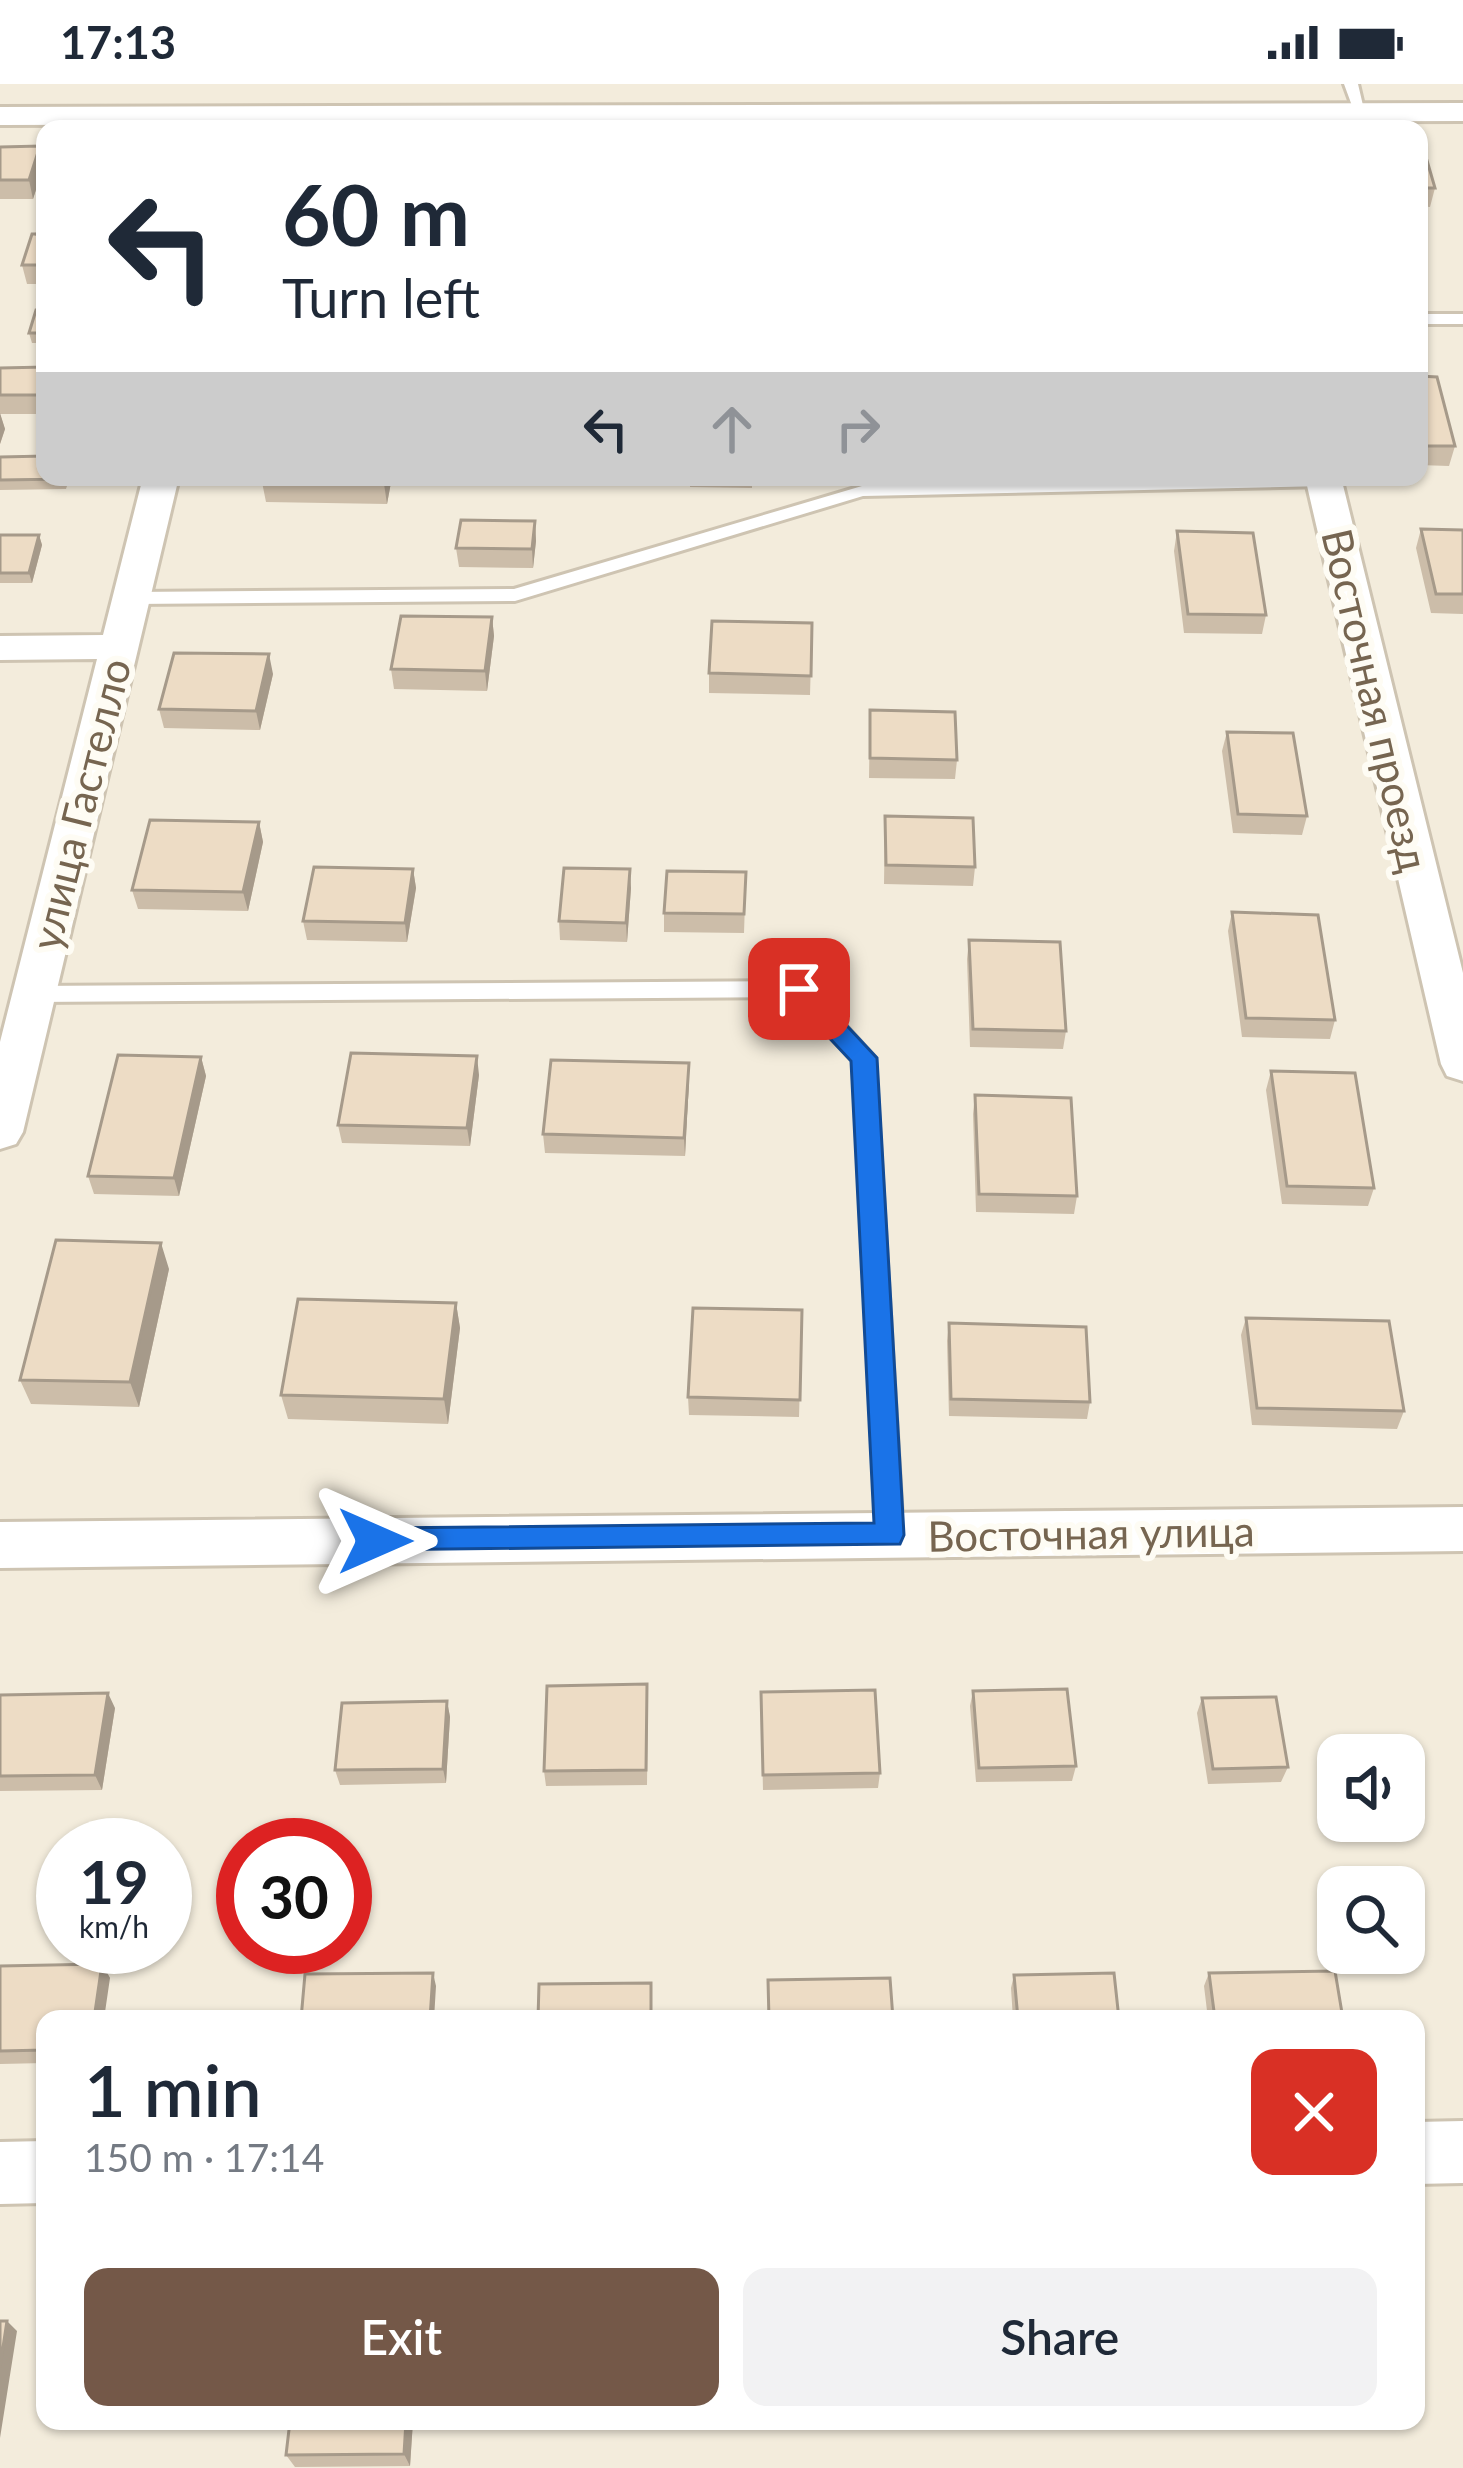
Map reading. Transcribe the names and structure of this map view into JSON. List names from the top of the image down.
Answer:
{
  "streets": {
    "street": ["Восточная проезд", "улица Гастелло", "Восточная улица"]
  },
  "page": {
    "status": "17:13",
    "turn": ["60 m", "Turn left"],
    "speed": "19 km/h",
    "limit": "30",
    "heading": ["1 min", "150 m · 17:14"],
    "buttons": ["Exit", "Share"]
  }
}
